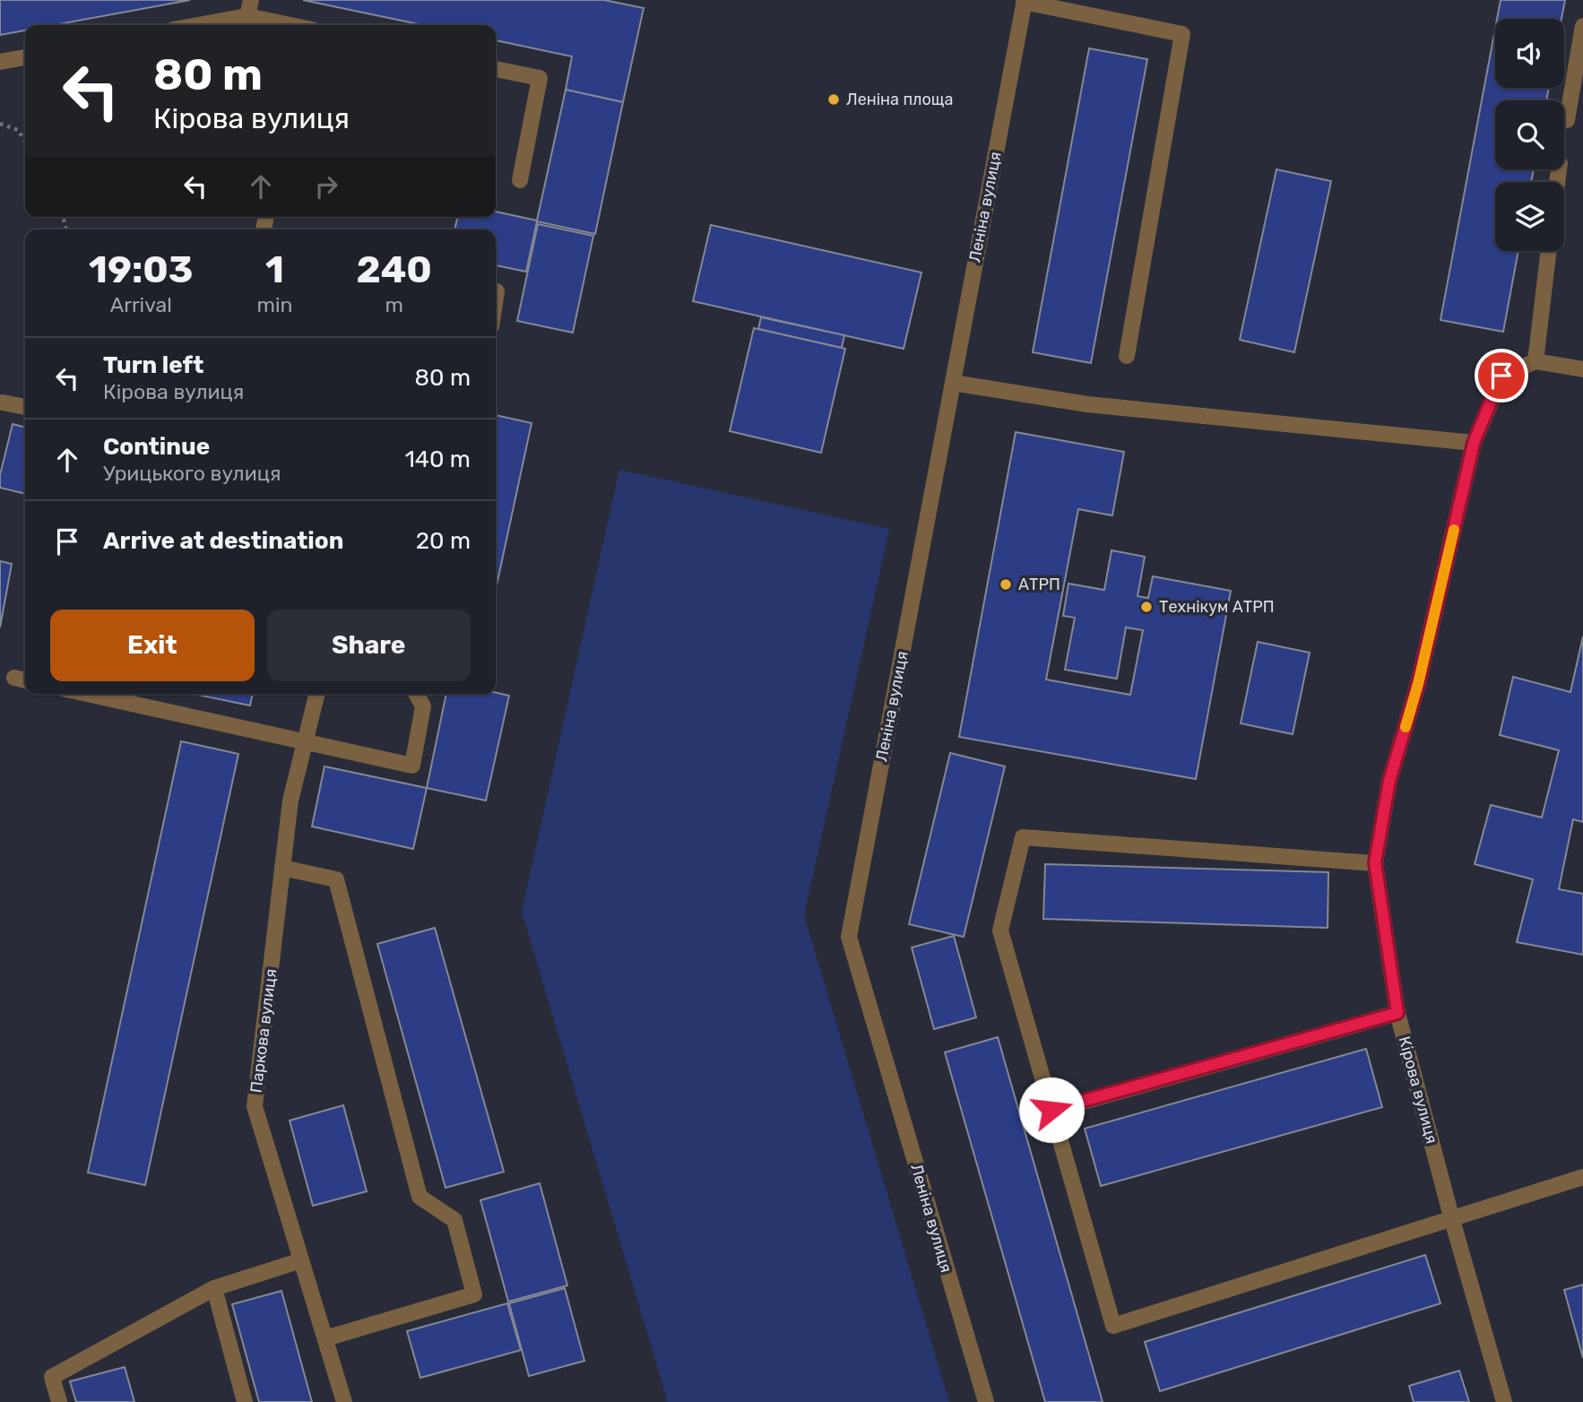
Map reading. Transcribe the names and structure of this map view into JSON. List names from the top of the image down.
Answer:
{
  "streets": {
    "street": ["Леніна вулиця", "Паркова вулиця", "Кірова вулиця"]
  },
  "places": ["Леніна площа", "АТРП", "Технікум АТРП"],
  "page": {
    "turn": ["80 m", "Кірова вулиця"],
    "eta": [
      "19:03",
      "Arrival",
      "1",
      "min",
      "240",
      "m"
    ],
    "list": [
      {
        "name": "Turn left",
        "note": "Кірова вулиця",
        "value": "80 m"
      },
      {
        "name": "Continue",
        "note": "Урицького вулиця",
        "value": "140 m"
      },
      {
        "name": "Arrive at destination",
        "value": "20 m"
      }
    ],
    "buttons": ["Exit", "Share"]
  }
}
